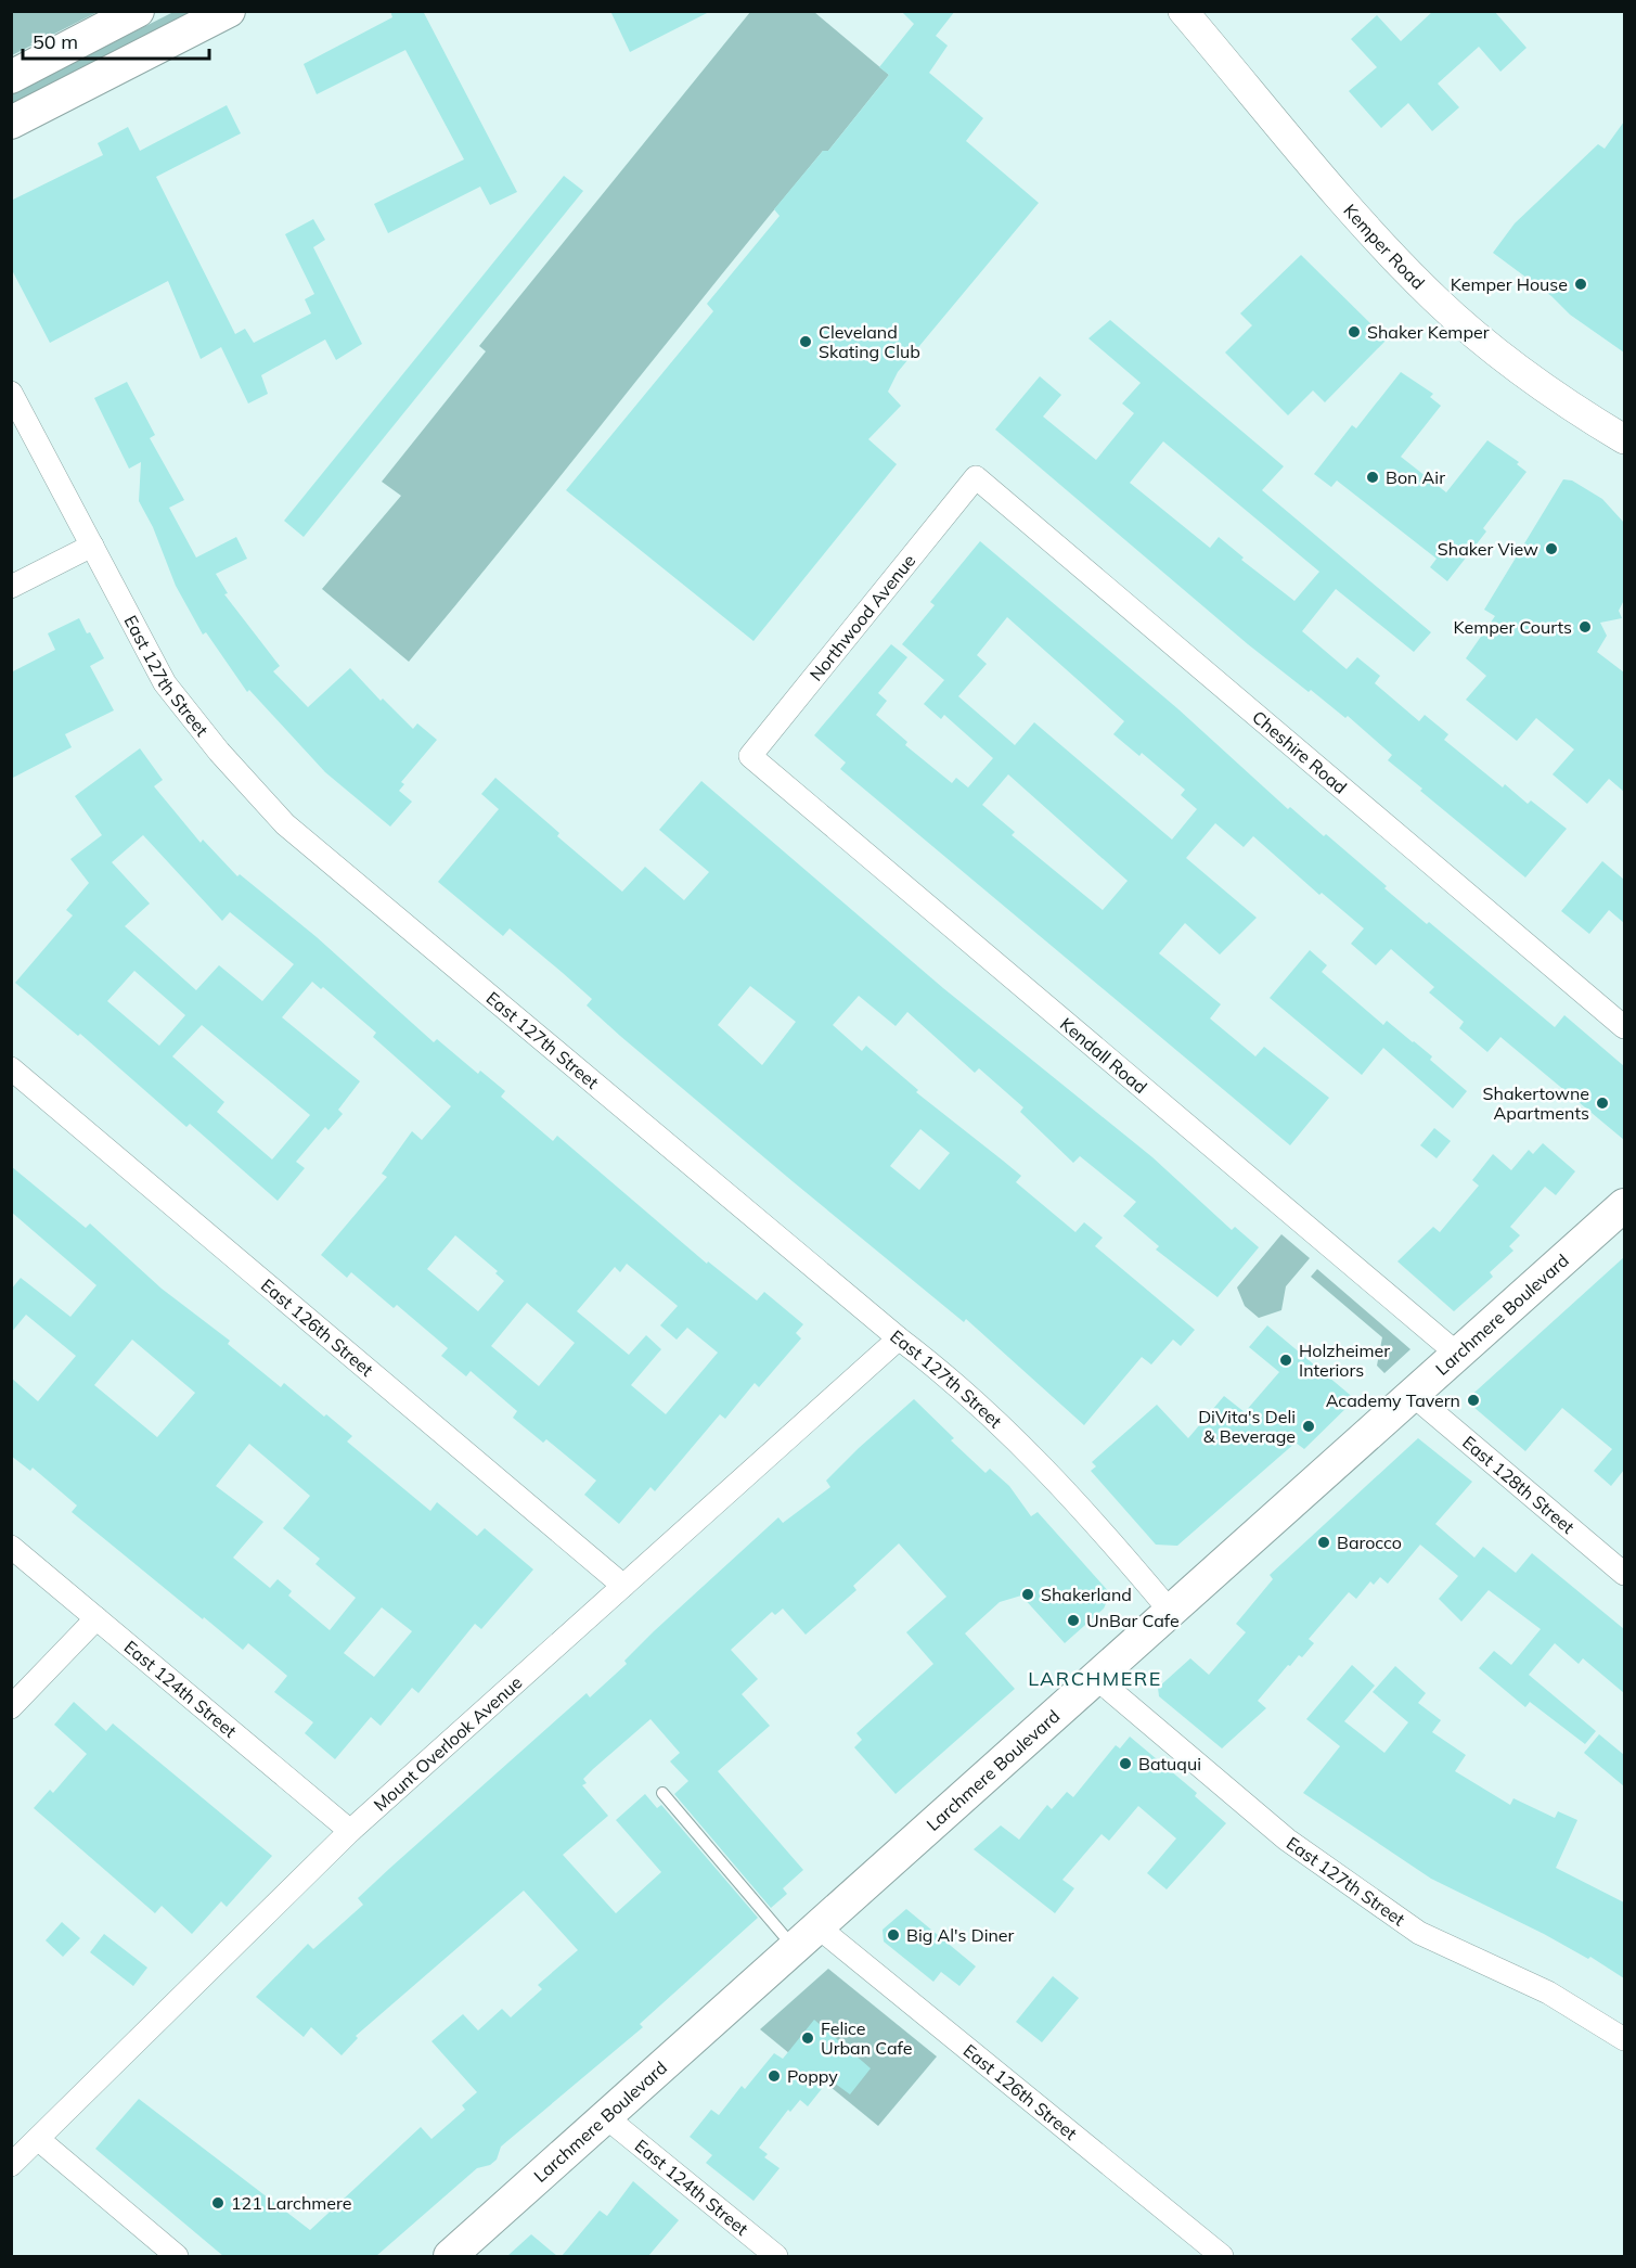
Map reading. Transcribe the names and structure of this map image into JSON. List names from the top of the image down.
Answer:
{
  "streets": {
    "main road": ["Larchmere Boulevard"],
    "street": [
      "Kemper Road",
      "Northwood Avenue",
      "East 127th Street",
      "Cheshire Road",
      "Kendall Road",
      "East 126th Street",
      "East 128th Street",
      "East 124th Street",
      "Mount Overlook Avenue"
    ]
  },
  "crossings": [
    ["Northwood Avenue", "Cheshire Road"],
    ["Northwood Avenue", "Kendall Road"],
    ["East 127th Street", "Larchmere Boulevard"],
    ["East 127th Street", "Mount Overlook Avenue"],
    ["Kendall Road", "Larchmere Boulevard"],
    ["Larchmere Boulevard", "East 126th Street"],
    ["Larchmere Boulevard", "East 128th Street"],
    ["Larchmere Boulevard", "East 124th Street"],
    ["East 126th Street", "Mount Overlook Avenue"],
    ["East 124th Street", "Mount Overlook Avenue"]
  ],
  "districts": ["LARCHMERE"],
  "places": [
    "Kemper House",
    "Shaker Kemper",
    "Cleveland Skating Club",
    "Bon Air",
    "Shaker View",
    "Kemper Courts",
    "Shakertowne Apartments",
    "Holzheimer Interiors",
    "Academy Tavern",
    "DiVita's Deli & Beverage",
    "Barocco",
    "Shakerland",
    "UnBar Cafe",
    "Batuqui",
    "Big Al's Diner",
    "Felice Urban Cafe",
    "Poppy",
    "121 Larchmere"
  ],
  "scale_bar": "50 m"
}
